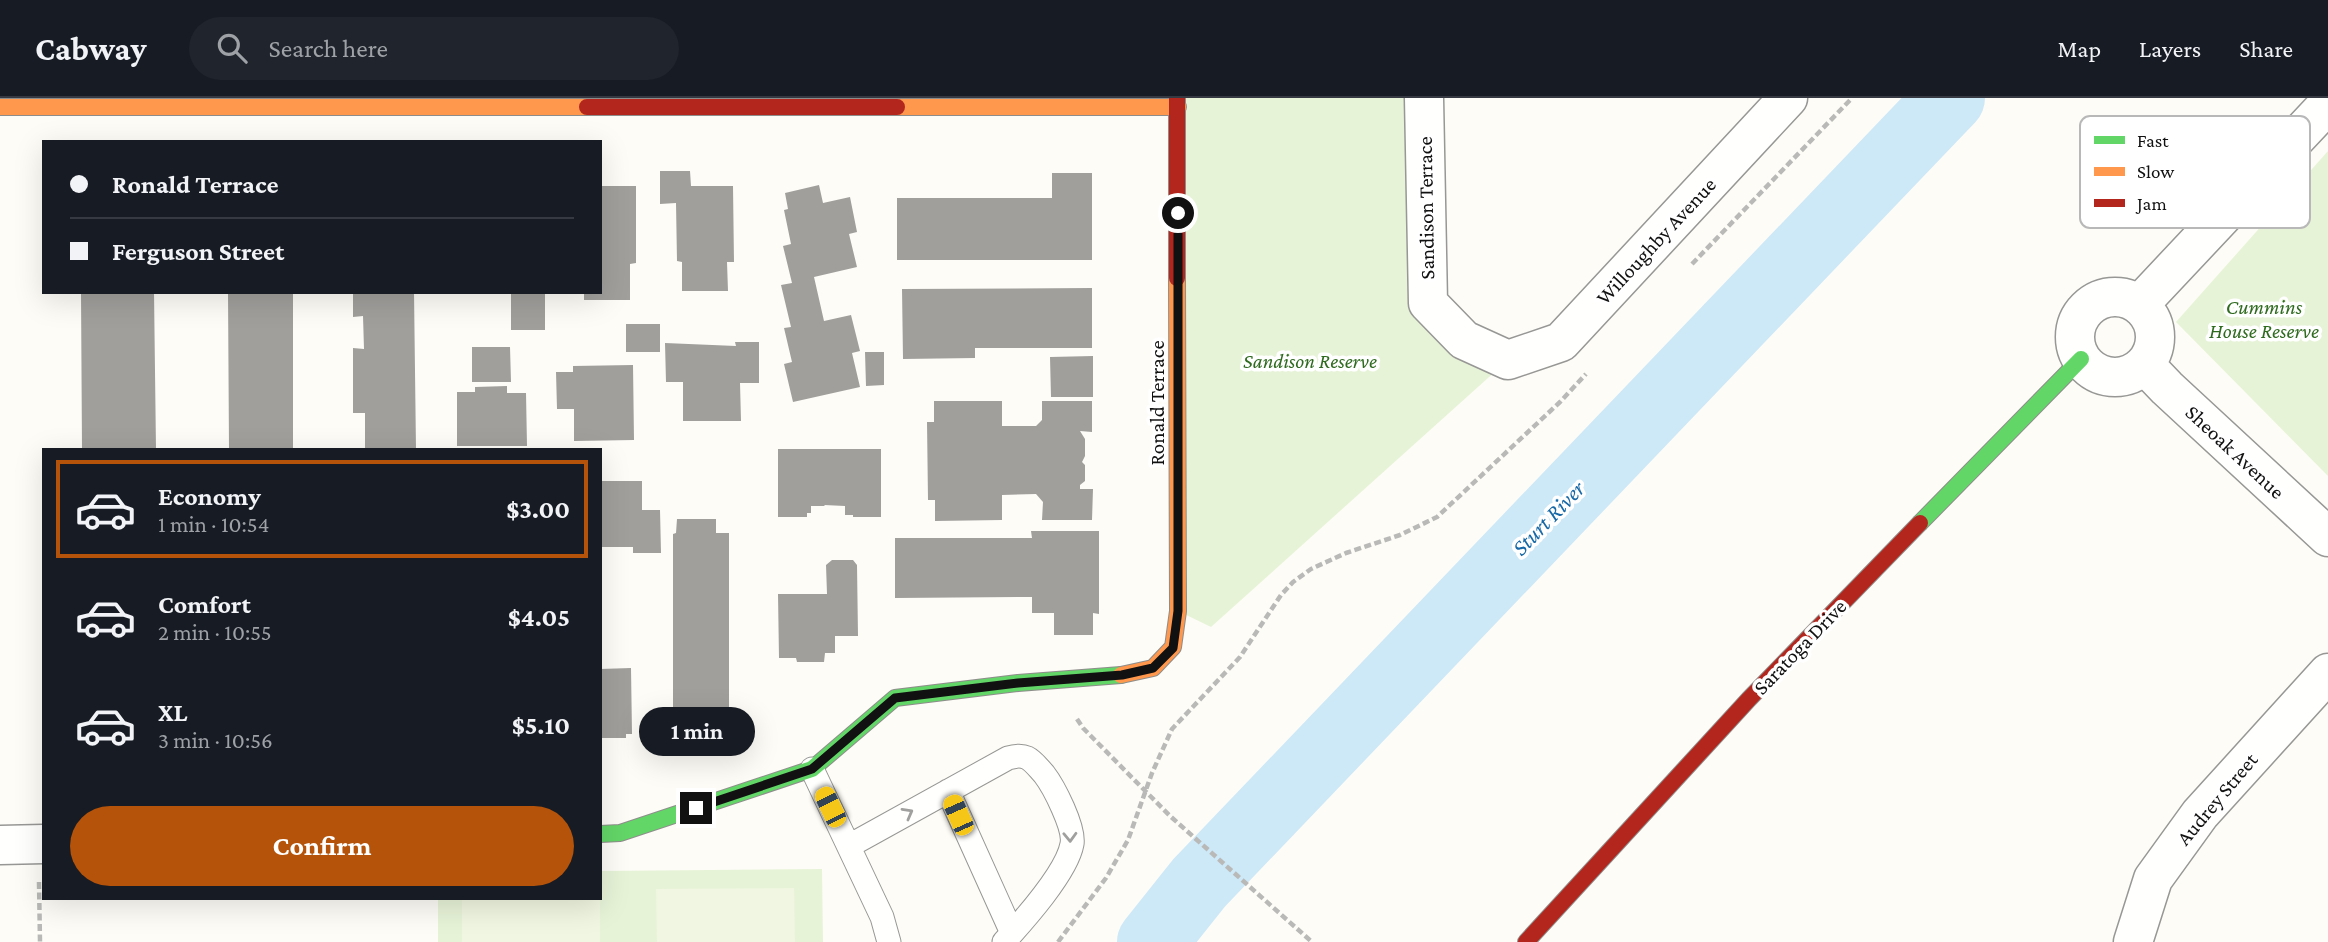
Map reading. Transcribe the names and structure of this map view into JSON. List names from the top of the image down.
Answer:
{
  "streets": {
    "street": [
      "Sandison Terrace",
      "Willoughby Avenue",
      "Ronald Terrace",
      "Sheoak Avenue",
      "Saratoga Drive",
      "Audrey Street"
    ]
  },
  "crossings": [
    ["Sandison Terrace", "Willoughby Avenue"],
    ["Sheoak Avenue", "Saratoga Drive"]
  ],
  "water": ["Sturt River"],
  "parks": ["Cummins House Reserve", "Sandison Reserve"],
  "legend": ["Fast", "Slow", "Jam"],
  "page": {
    "header": "Cabway",
    "search": "Search here",
    "nav": ["Map", "Layers", "Share"],
    "banner": ["Ronald Terrace", "Ferguson Street"],
    "list": [
      {
        "name": "Economy",
        "note": "1 min · 10:54",
        "value": "$3.00"
      },
      {
        "name": "Comfort",
        "note": "2 min · 10:55",
        "value": "$4.05"
      },
      {
        "name": "XL",
        "note": "3 min · 10:56",
        "value": "$5.10"
      }
    ],
    "bubble": "1 min",
    "buttons": "Confirm"
  }
}
